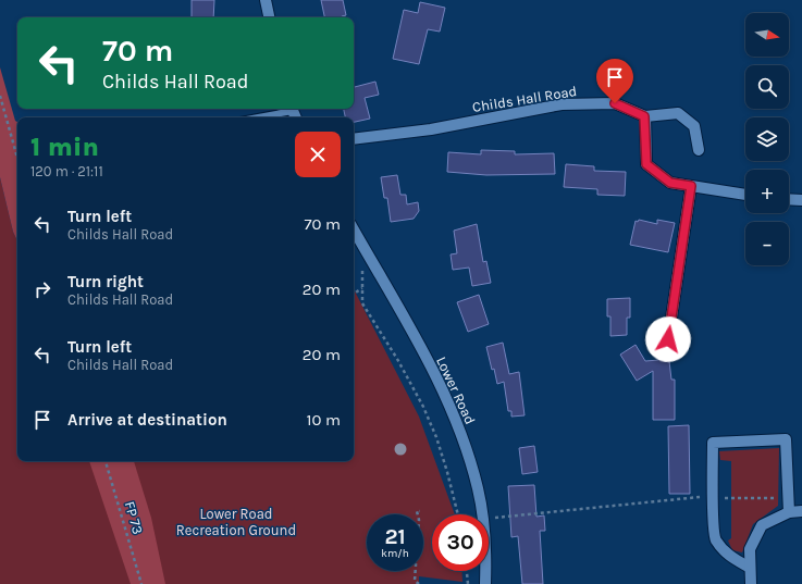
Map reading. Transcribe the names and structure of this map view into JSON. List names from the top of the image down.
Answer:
{
  "streets": {
    "street": ["Childs Hall Road", "Lower Road"],
    "path": ["FP 73"]
  },
  "parks": ["Lower Road Recreation Ground"],
  "north": "right",
  "page": {
    "map_buttons": ["+", "−"],
    "turn": ["70 m", "Childs Hall Road"],
    "heading": ["1 min", "120 m · 21:11"],
    "list": [
      {
        "name": "Turn left",
        "note": "Childs Hall Road",
        "value": "70 m"
      },
      {
        "name": "Turn right",
        "note": "Childs Hall Road",
        "value": "20 m"
      },
      {
        "name": "Turn left",
        "note": "Childs Hall Road",
        "value": "20 m"
      },
      {
        "name": "Arrive at destination",
        "value": "10 m"
      }
    ],
    "speed": "21 km/h",
    "limit": "30"
  }
}
